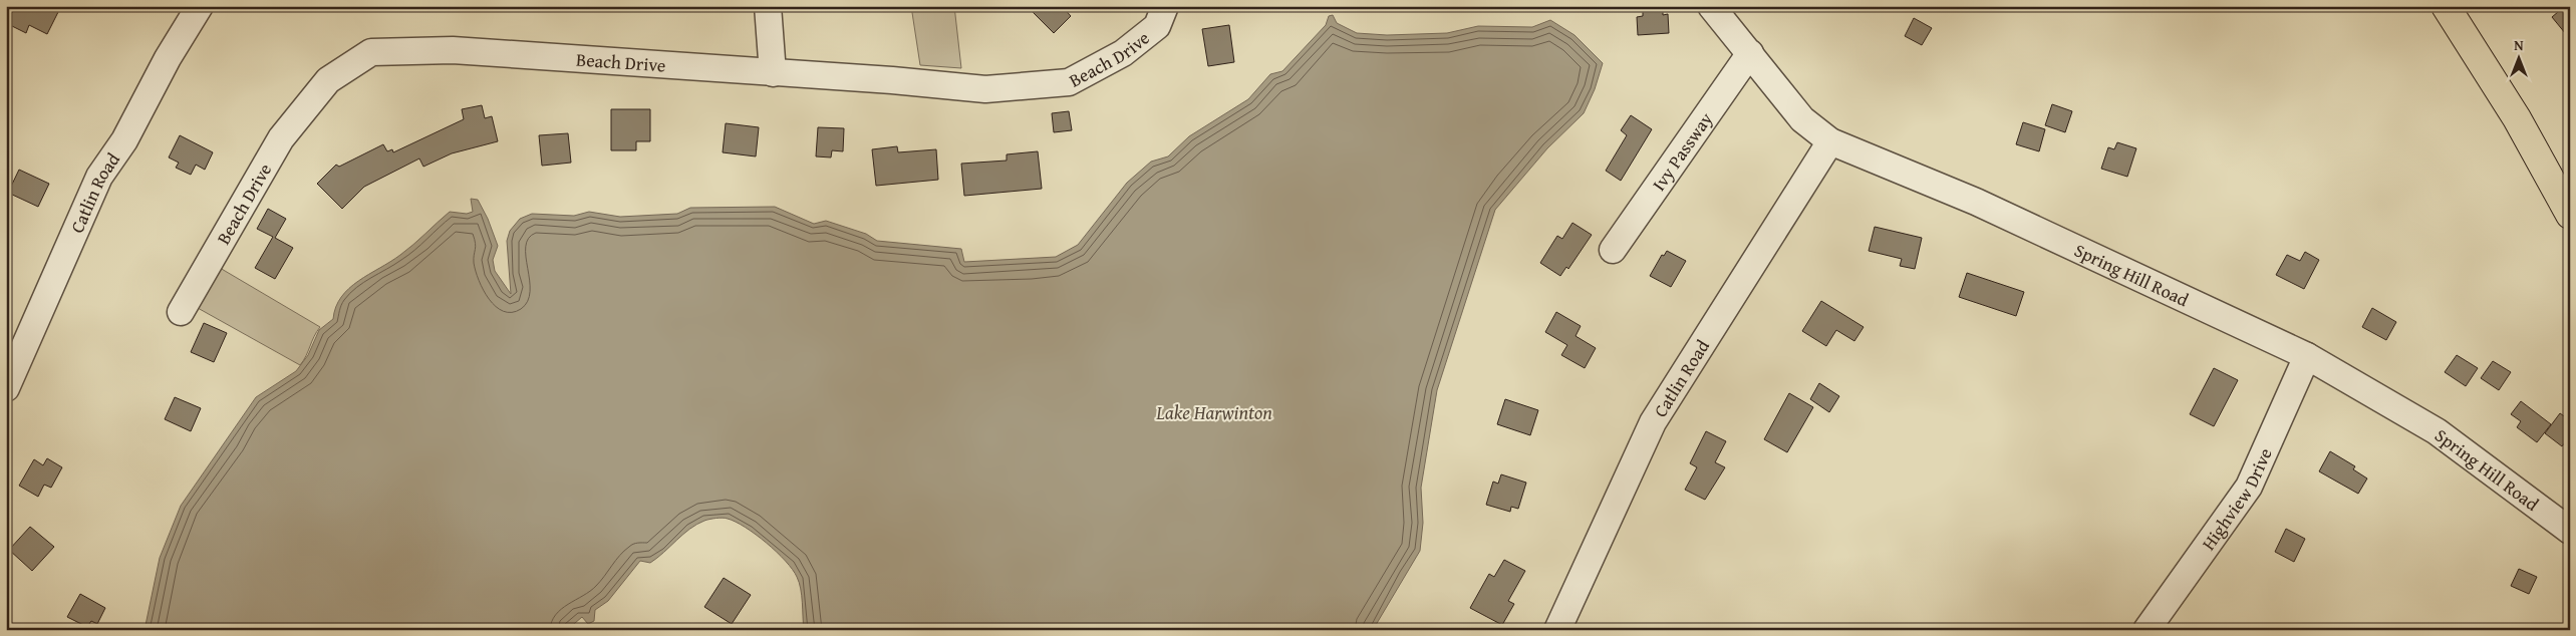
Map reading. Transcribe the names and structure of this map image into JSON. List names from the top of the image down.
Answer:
{
  "streets": {
    "street": [
      "Beach Drive",
      "Ivy Passway",
      "Catlin Road",
      "Spring Hill Road",
      "Highview Drive"
    ]
  },
  "crossings": [
    ["Ivy Passway", "Spring Hill Road"],
    ["Catlin Road", "Spring Hill Road"],
    ["Spring Hill Road", "Highview Drive"]
  ],
  "water": ["Lake Harwinton"],
  "north": "top"
}
